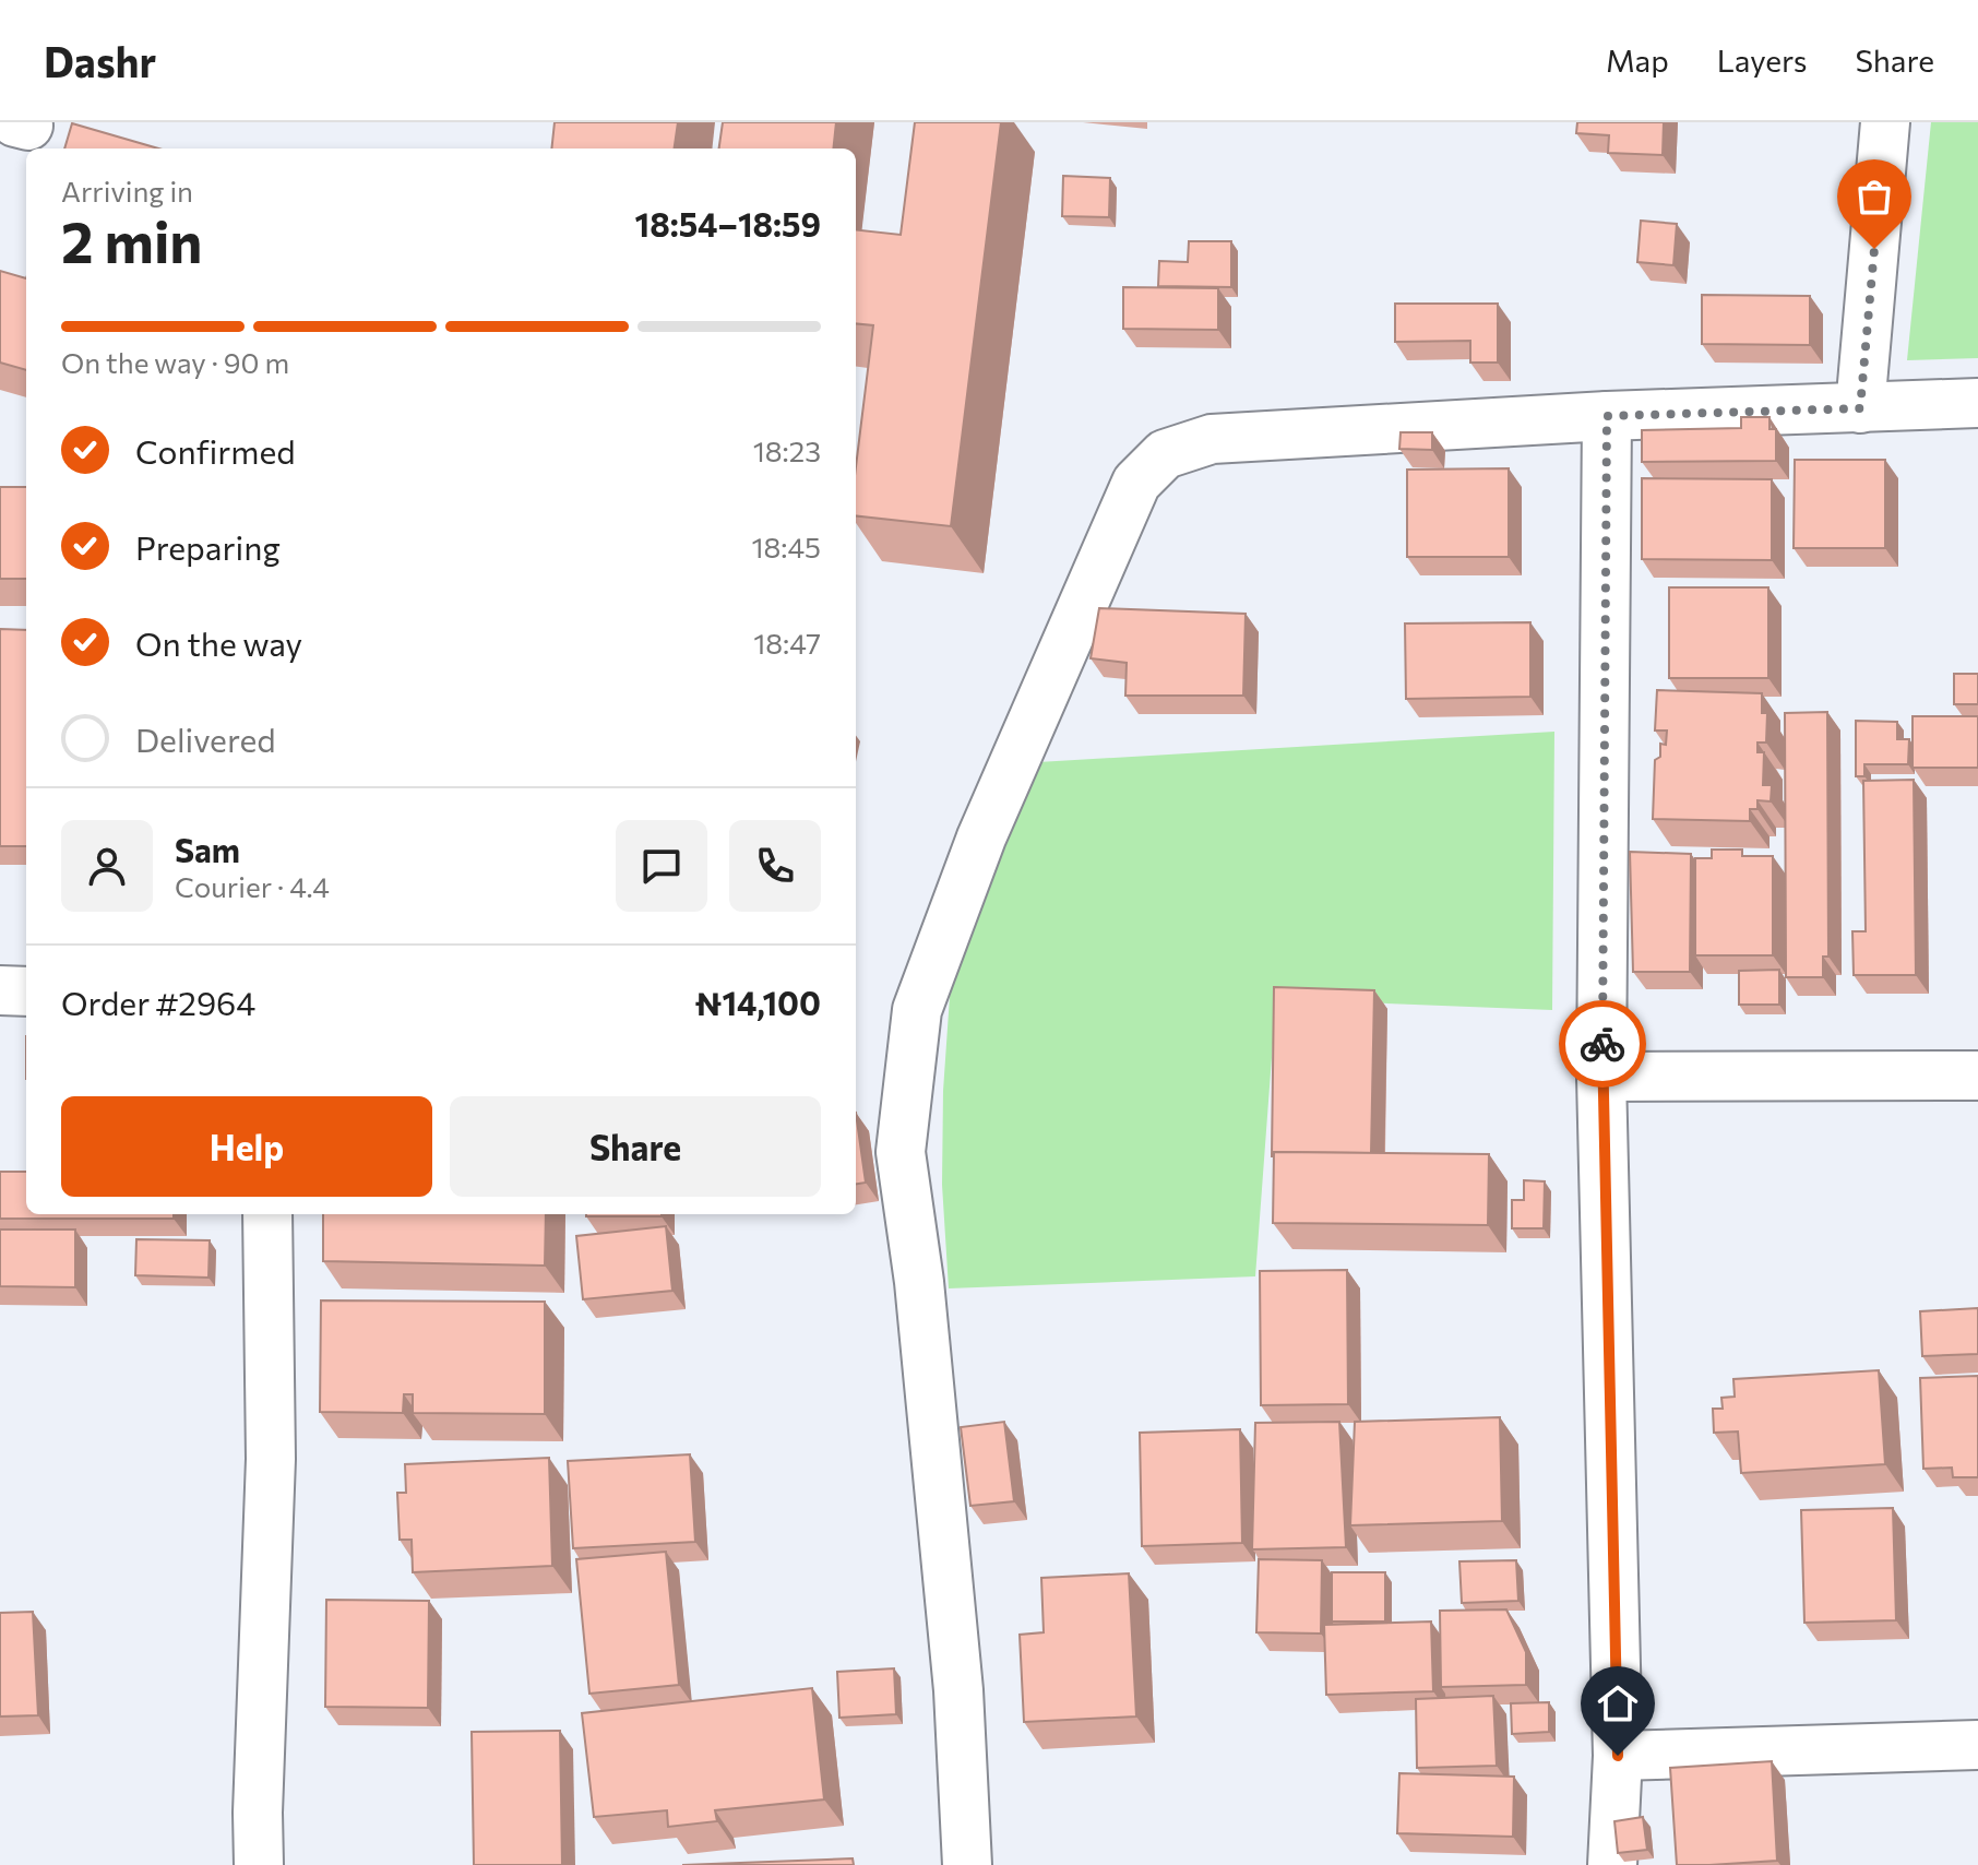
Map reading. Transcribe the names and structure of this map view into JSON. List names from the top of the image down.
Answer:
{
  "page": {
    "header": "Dashr",
    "nav": ["Map", "Layers", "Share"],
    "heading": ["2 min", "Arriving in", "18:54–18:59"],
    "panel": [
      "Sam",
      "Courier · 4.4",
      "Order #2964",
      "₦14,100"
    ],
    "bar": "On the way · 90 m",
    "list": [
      ["Confirmed", "18:23"],
      ["Preparing", "18:45"],
      ["On the way", "18:47"],
      "Delivered"
    ],
    "buttons": ["Help", "Share"]
  }
}
